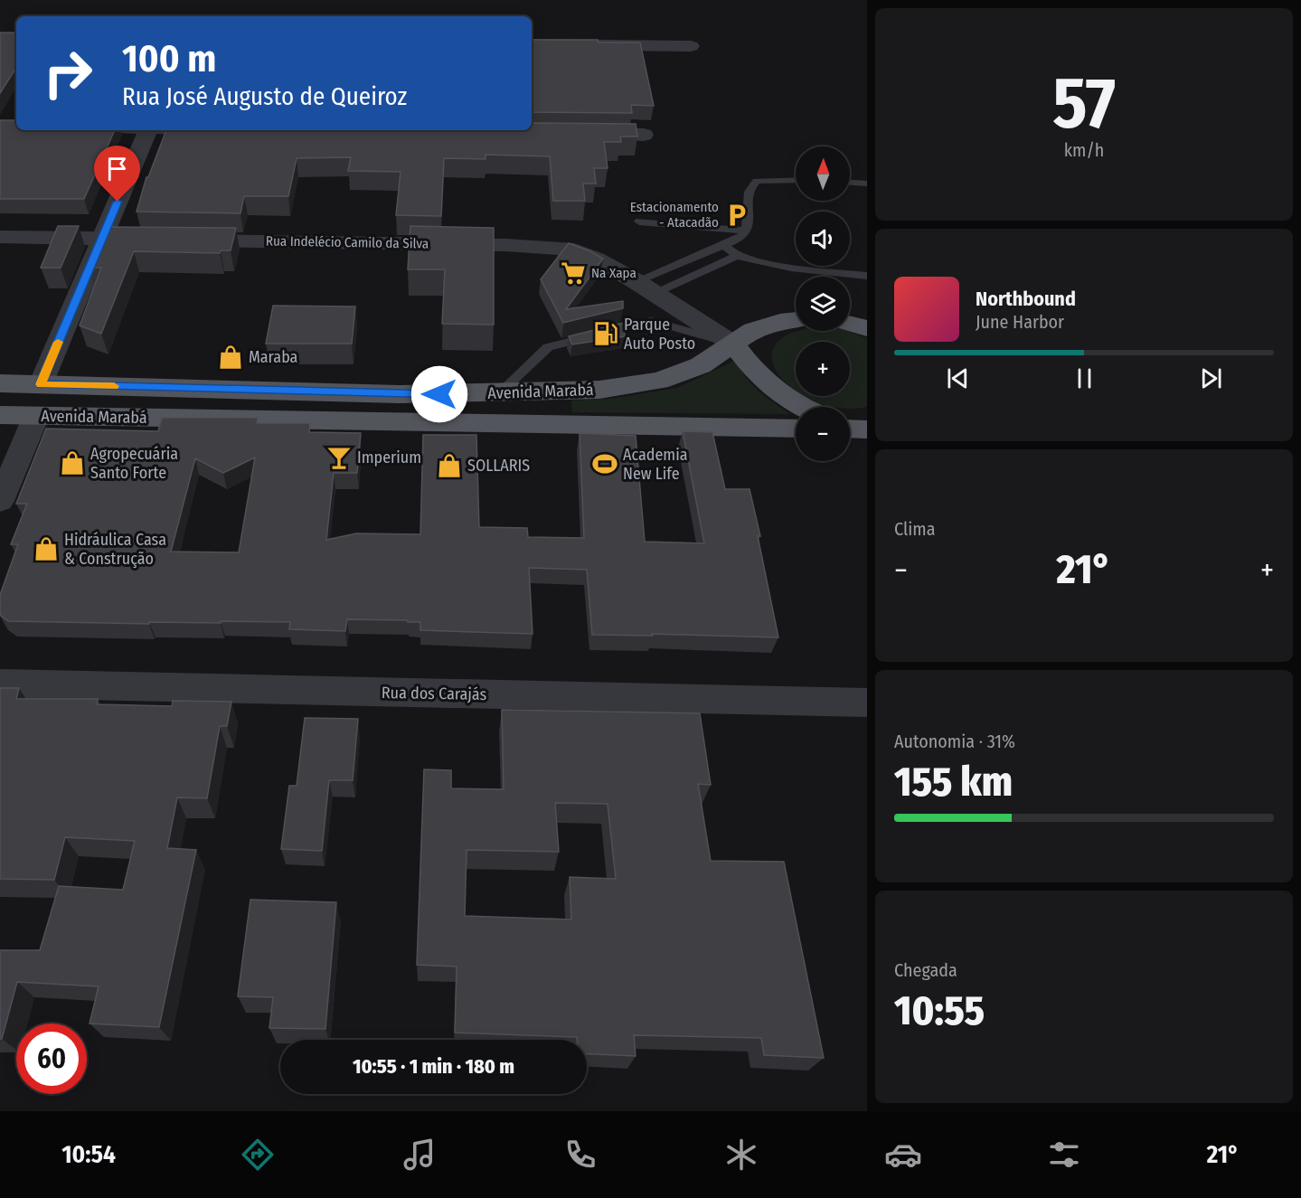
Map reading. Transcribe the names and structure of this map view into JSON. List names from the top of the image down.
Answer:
{
  "streets": {
    "main road": ["Avenida Marabá"],
    "street": ["Rua Indelécio Camilo da Silva", "Rua dos Carajás"]
  },
  "crossings": [
    ["Rua Indelécio Camilo da Silva", "Avenida Marabá"]
  ],
  "places": {
    "parking": ["Estacionamento - Atacadão"],
    "supermarket": ["Na Xapa"],
    "fuel station": ["Parque Auto Posto"],
    "shop": [
      "Maraba",
      "Agropecuária Santo Forte",
      "SOLLARIS",
      "Hidráulica Casa & Construção"
    ],
    "bar": ["Imperium"],
    "sports": ["Academia New Life"]
  },
  "north": "top",
  "page": {
    "tile": [
      ["57", "km/h"],
      "Clima",
      ["Autonomia · 31%", "155 km"],
      ["Chegada", "10:55"]
    ],
    "turn": ["100 m", "Rua José Augusto de Queiroz"],
    "map_buttons": ["+", "−"],
    "song": ["Northbound", "June Harbor"],
    "heat": ["−", "21°", "+"],
    "limit": "60",
    "trip": "10:55 · 1 min · 180 m",
    "tabs": ["10:54", "21°"]
  }
}
